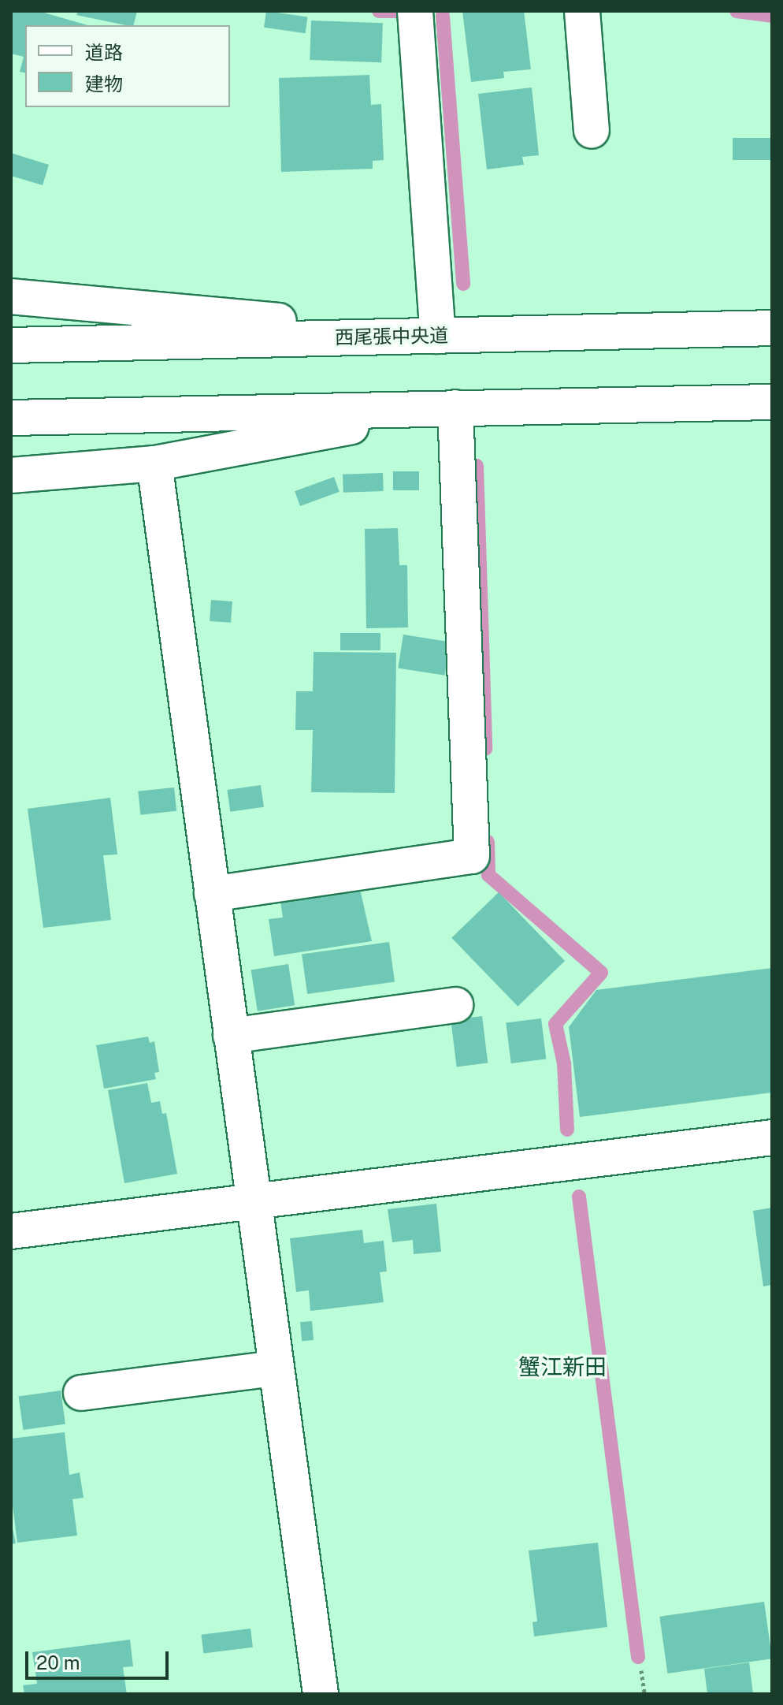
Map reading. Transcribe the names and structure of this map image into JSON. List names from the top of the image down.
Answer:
{
  "streets": {
    "street": ["西尾張中央道"]
  },
  "districts": ["蟹江新田"],
  "legend": ["道路", "建物"],
  "scale_bar": "20 m"
}
